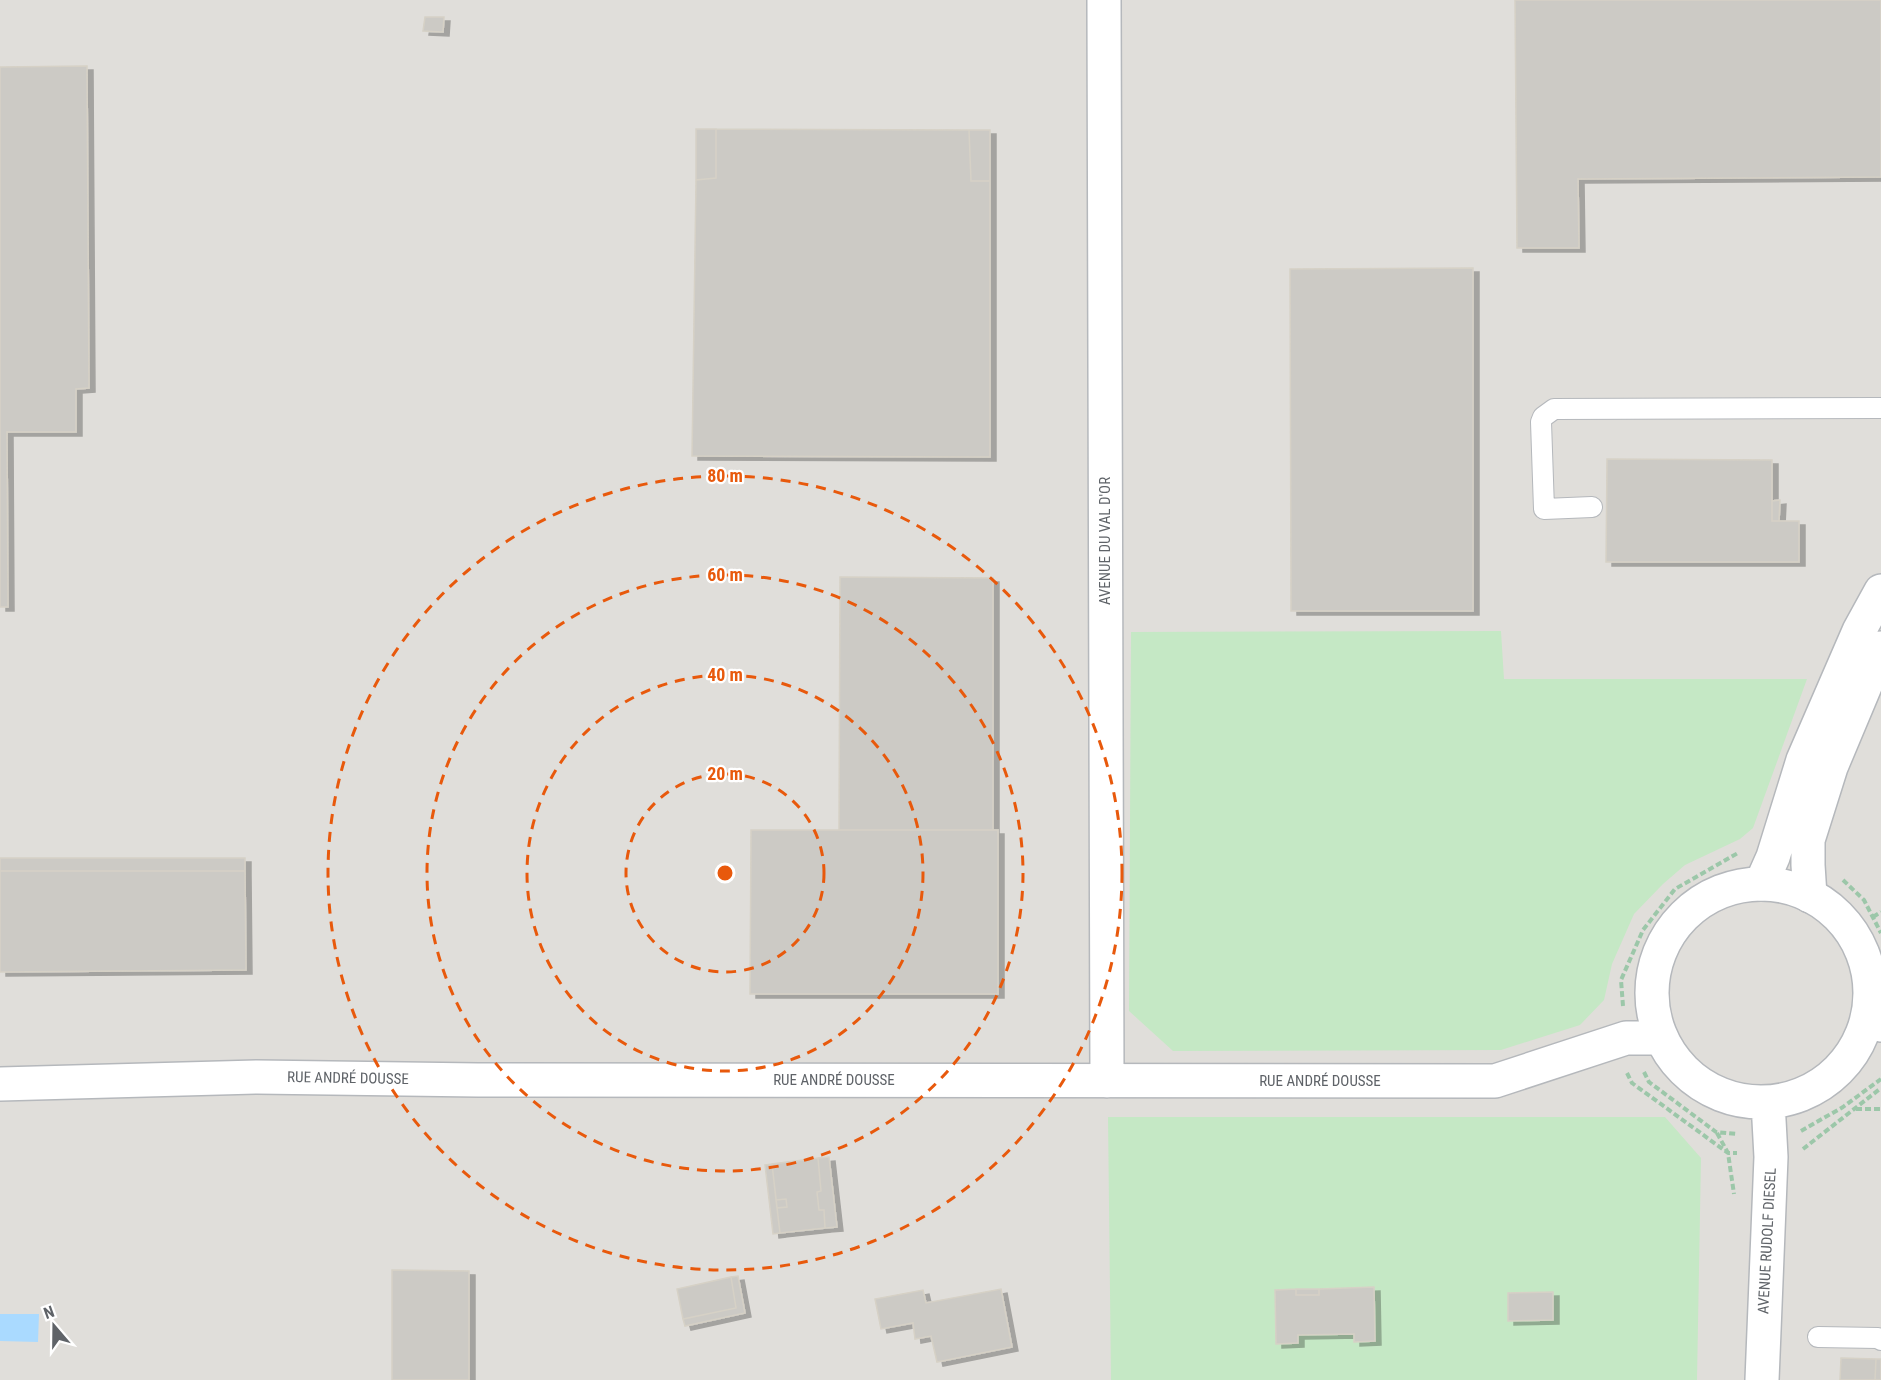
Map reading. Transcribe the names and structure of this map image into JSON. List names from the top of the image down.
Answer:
{
  "streets": {
    "street": ["AVENUE DU VAL D'OR", "RUE ANDRÉ DOUSSE", "AVENUE RUDOLF DIESEL"]
  },
  "crossings": [
    ["AVENUE DU VAL D'OR", "RUE ANDRÉ DOUSSE"]
  ],
  "north": "top",
  "rings": [
    "80 m",
    "60 m",
    "40 m",
    "20 m"
  ]
}
